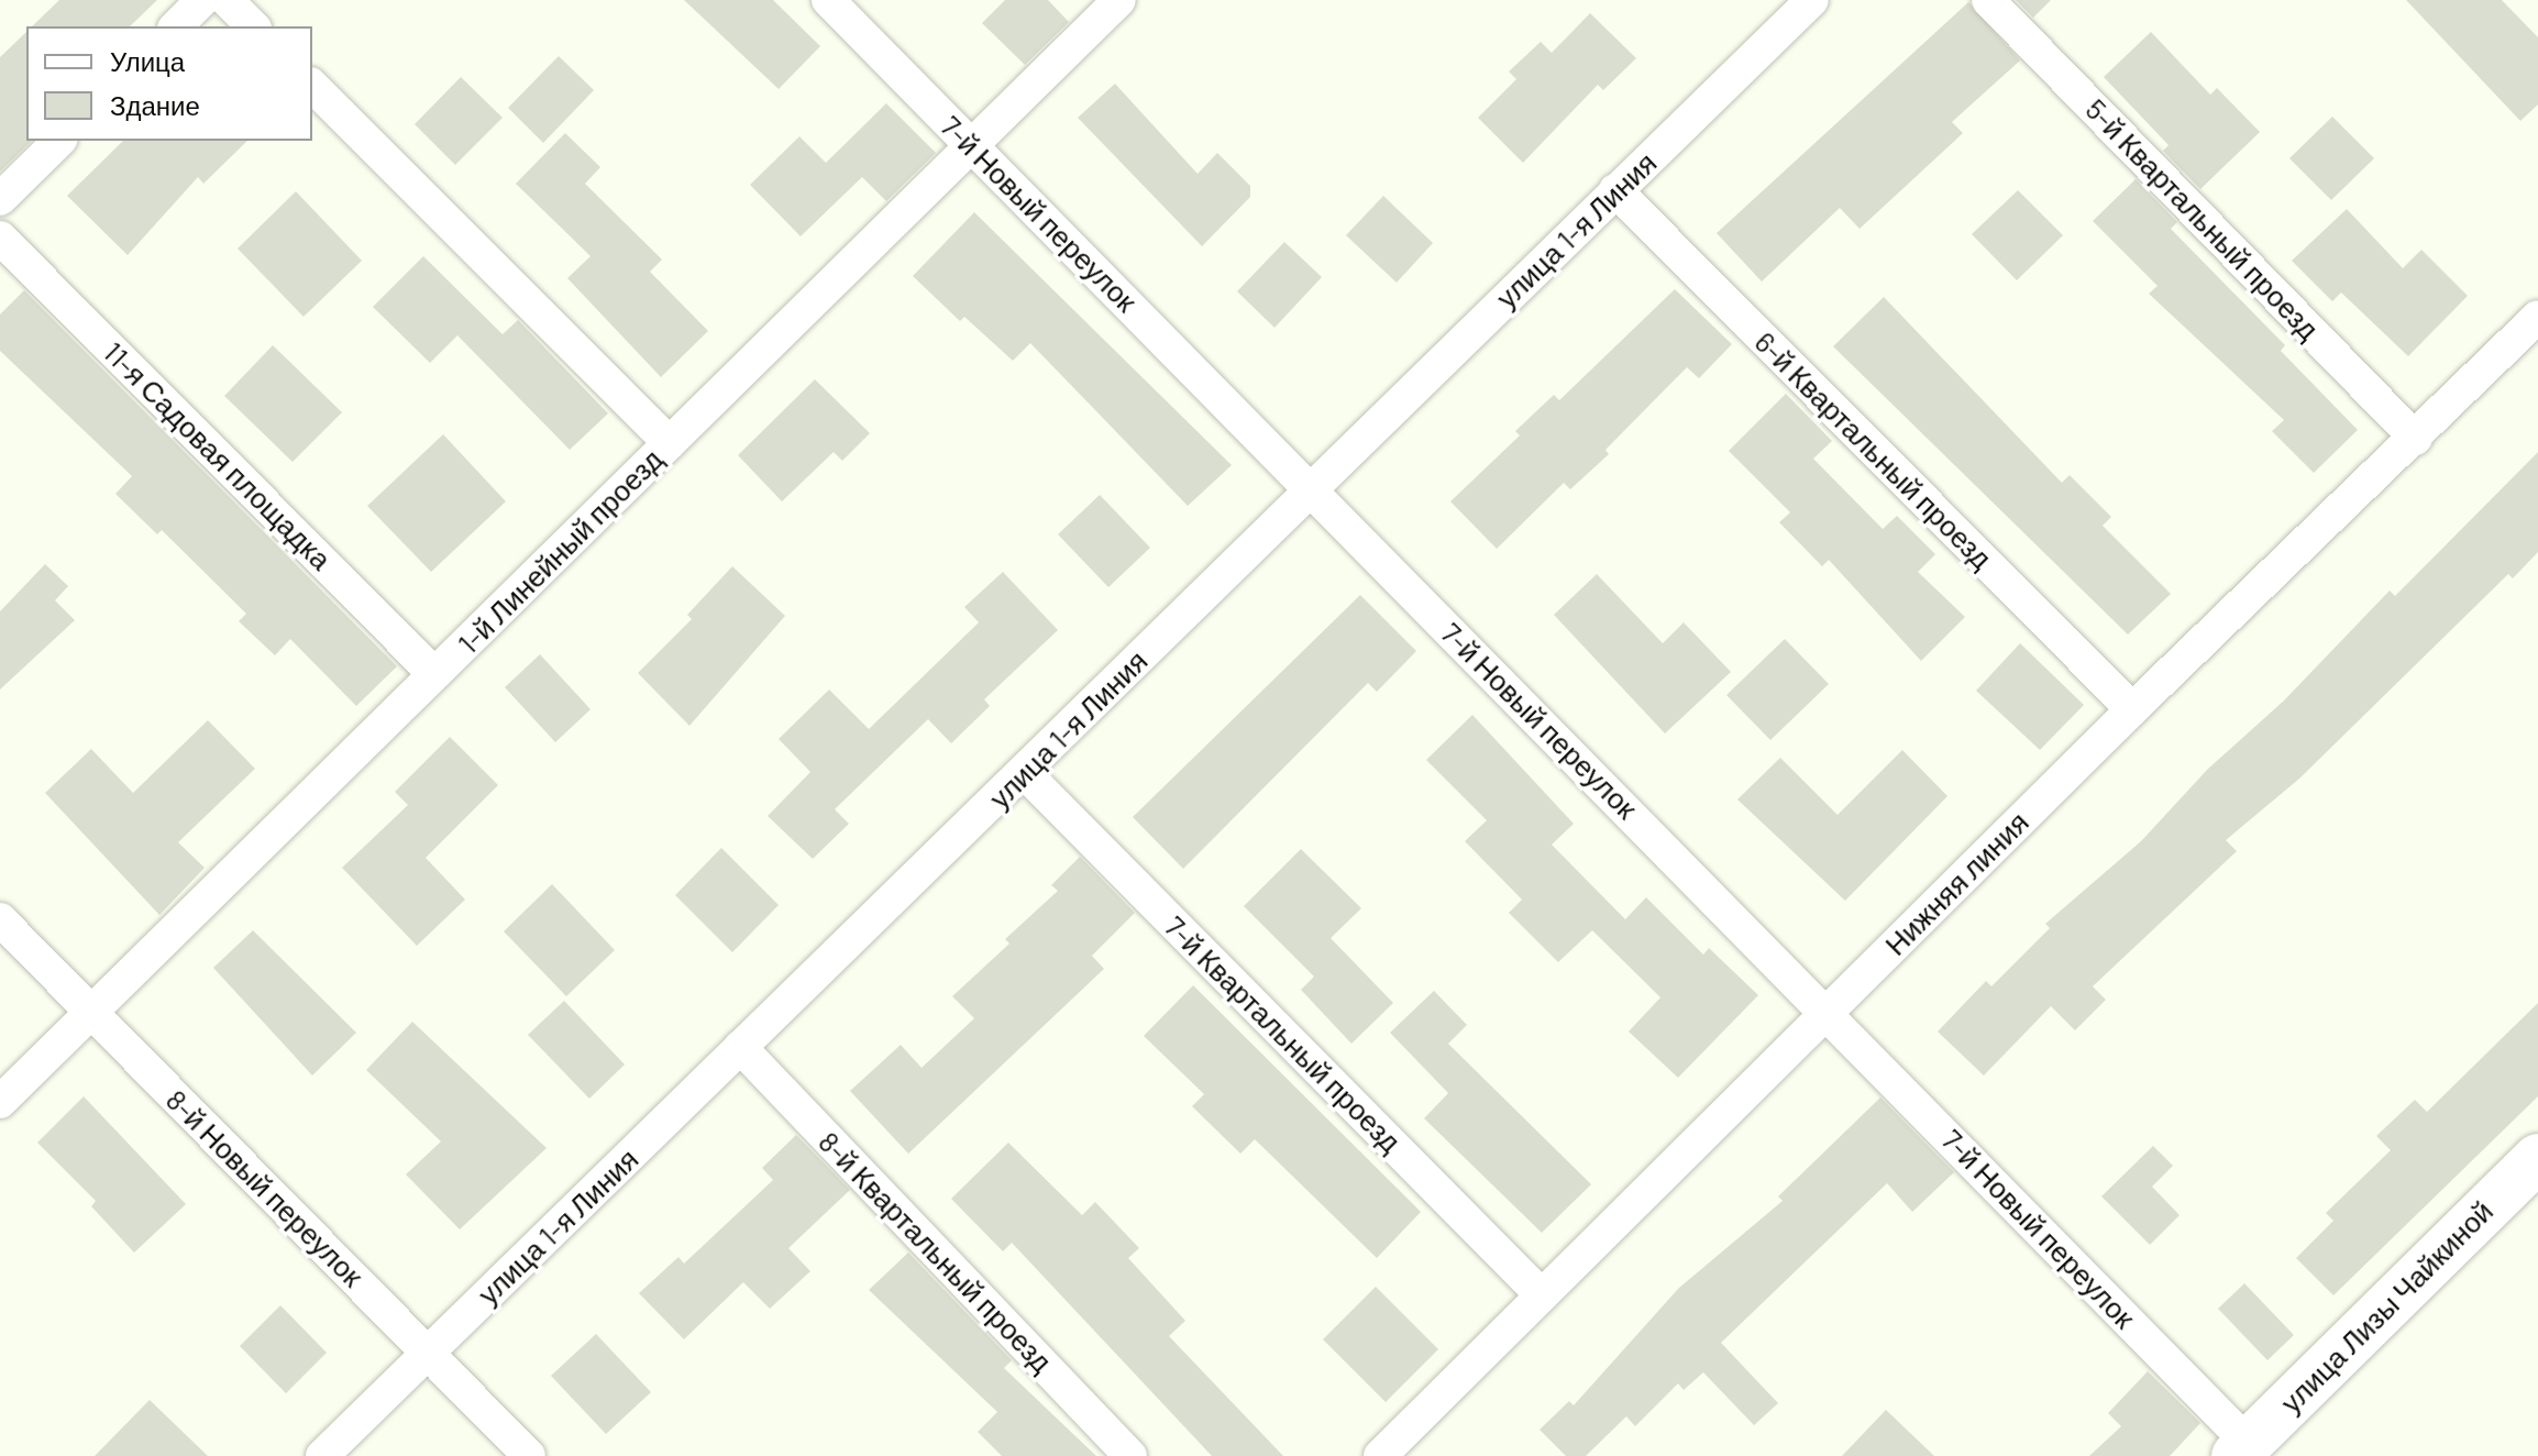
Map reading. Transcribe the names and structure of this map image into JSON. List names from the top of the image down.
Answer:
{
  "streets": {
    "main road": ["улица Лизы Чайкиной"],
    "street": [
      "7-й Новый переулок",
      "5-й Квартальный проезд",
      "улица 1-я Линия",
      "6-й Квартальный проезд",
      "11-я Садовая площадка",
      "1-й Линейный проезд",
      "Нижняя линия",
      "7-й Квартальный проезд",
      "8-й Новый переулок",
      "8-й Квартальный проезд"
    ]
  },
  "crossings": [
    ["7-й Новый переулок", "улица 1-я Линия"],
    ["7-й Новый переулок", "1-й Линейный проезд"],
    ["7-й Новый переулок", "Нижняя линия"],
    ["7-й Новый переулок", "улица Лизы Чайкиной"],
    ["5-й Квартальный проезд", "Нижняя линия"],
    ["улица 1-я Линия", "6-й Квартальный проезд"],
    ["улица 1-я Линия", "7-й Квартальный проезд"],
    ["улица 1-я Линия", "8-й Новый переулок"],
    ["улица 1-я Линия", "8-й Квартальный проезд"],
    ["6-й Квартальный проезд", "Нижняя линия"],
    ["11-я Садовая площадка", "1-й Линейный проезд"],
    ["1-й Линейный проезд", "8-й Новый переулок"],
    ["Нижняя линия", "7-й Квартальный проезд"]
  ],
  "legend": ["Улица", "Здание"]
}
